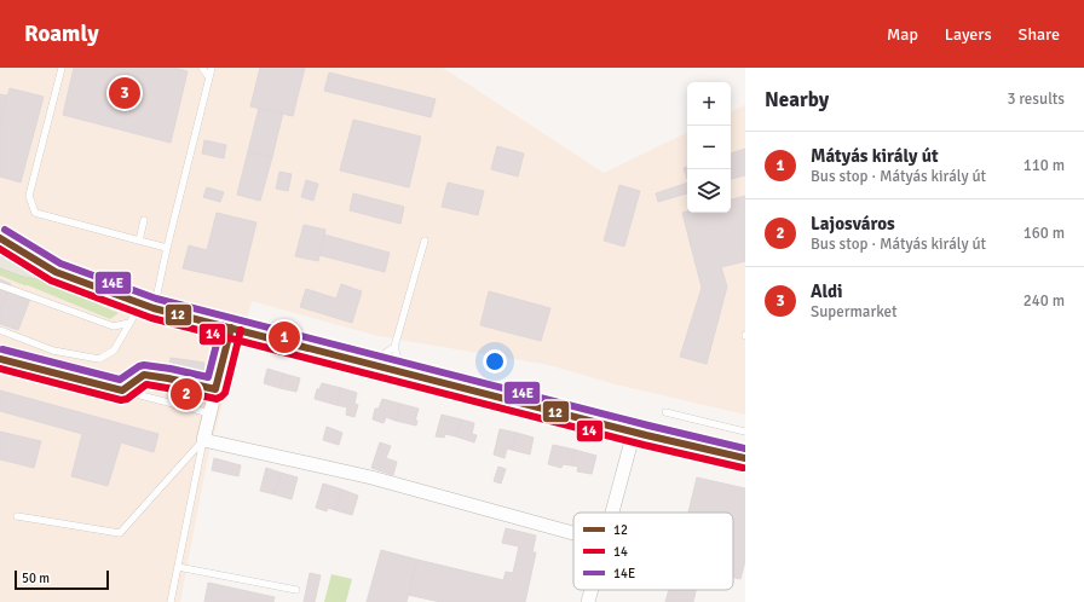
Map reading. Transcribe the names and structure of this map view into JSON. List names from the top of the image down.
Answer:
{
  "lines": ["transit line 14E", "transit line 12", "transit line 14"],
  "legend": ["12", "14", "14E"],
  "scale_bar": "50 m",
  "page": {
    "header": "Roamly",
    "nav": ["Map", "Layers", "Share"],
    "heading": ["Nearby", "3 results"],
    "pins": ["3", "1", "2"],
    "map_buttons": ["+", "−"],
    "list": [
      {
        "mark": "1",
        "name": "Mátyás király út",
        "note": "Bus stop · Mátyás király út",
        "value": "110 m"
      },
      {
        "mark": "2",
        "name": "Lajosváros",
        "note": "Bus stop · Mátyás király út",
        "value": "160 m"
      },
      {
        "mark": "3",
        "name": "Aldi",
        "note": "Supermarket",
        "value": "240 m"
      }
    ],
    "scale": "50 m"
  }
}
